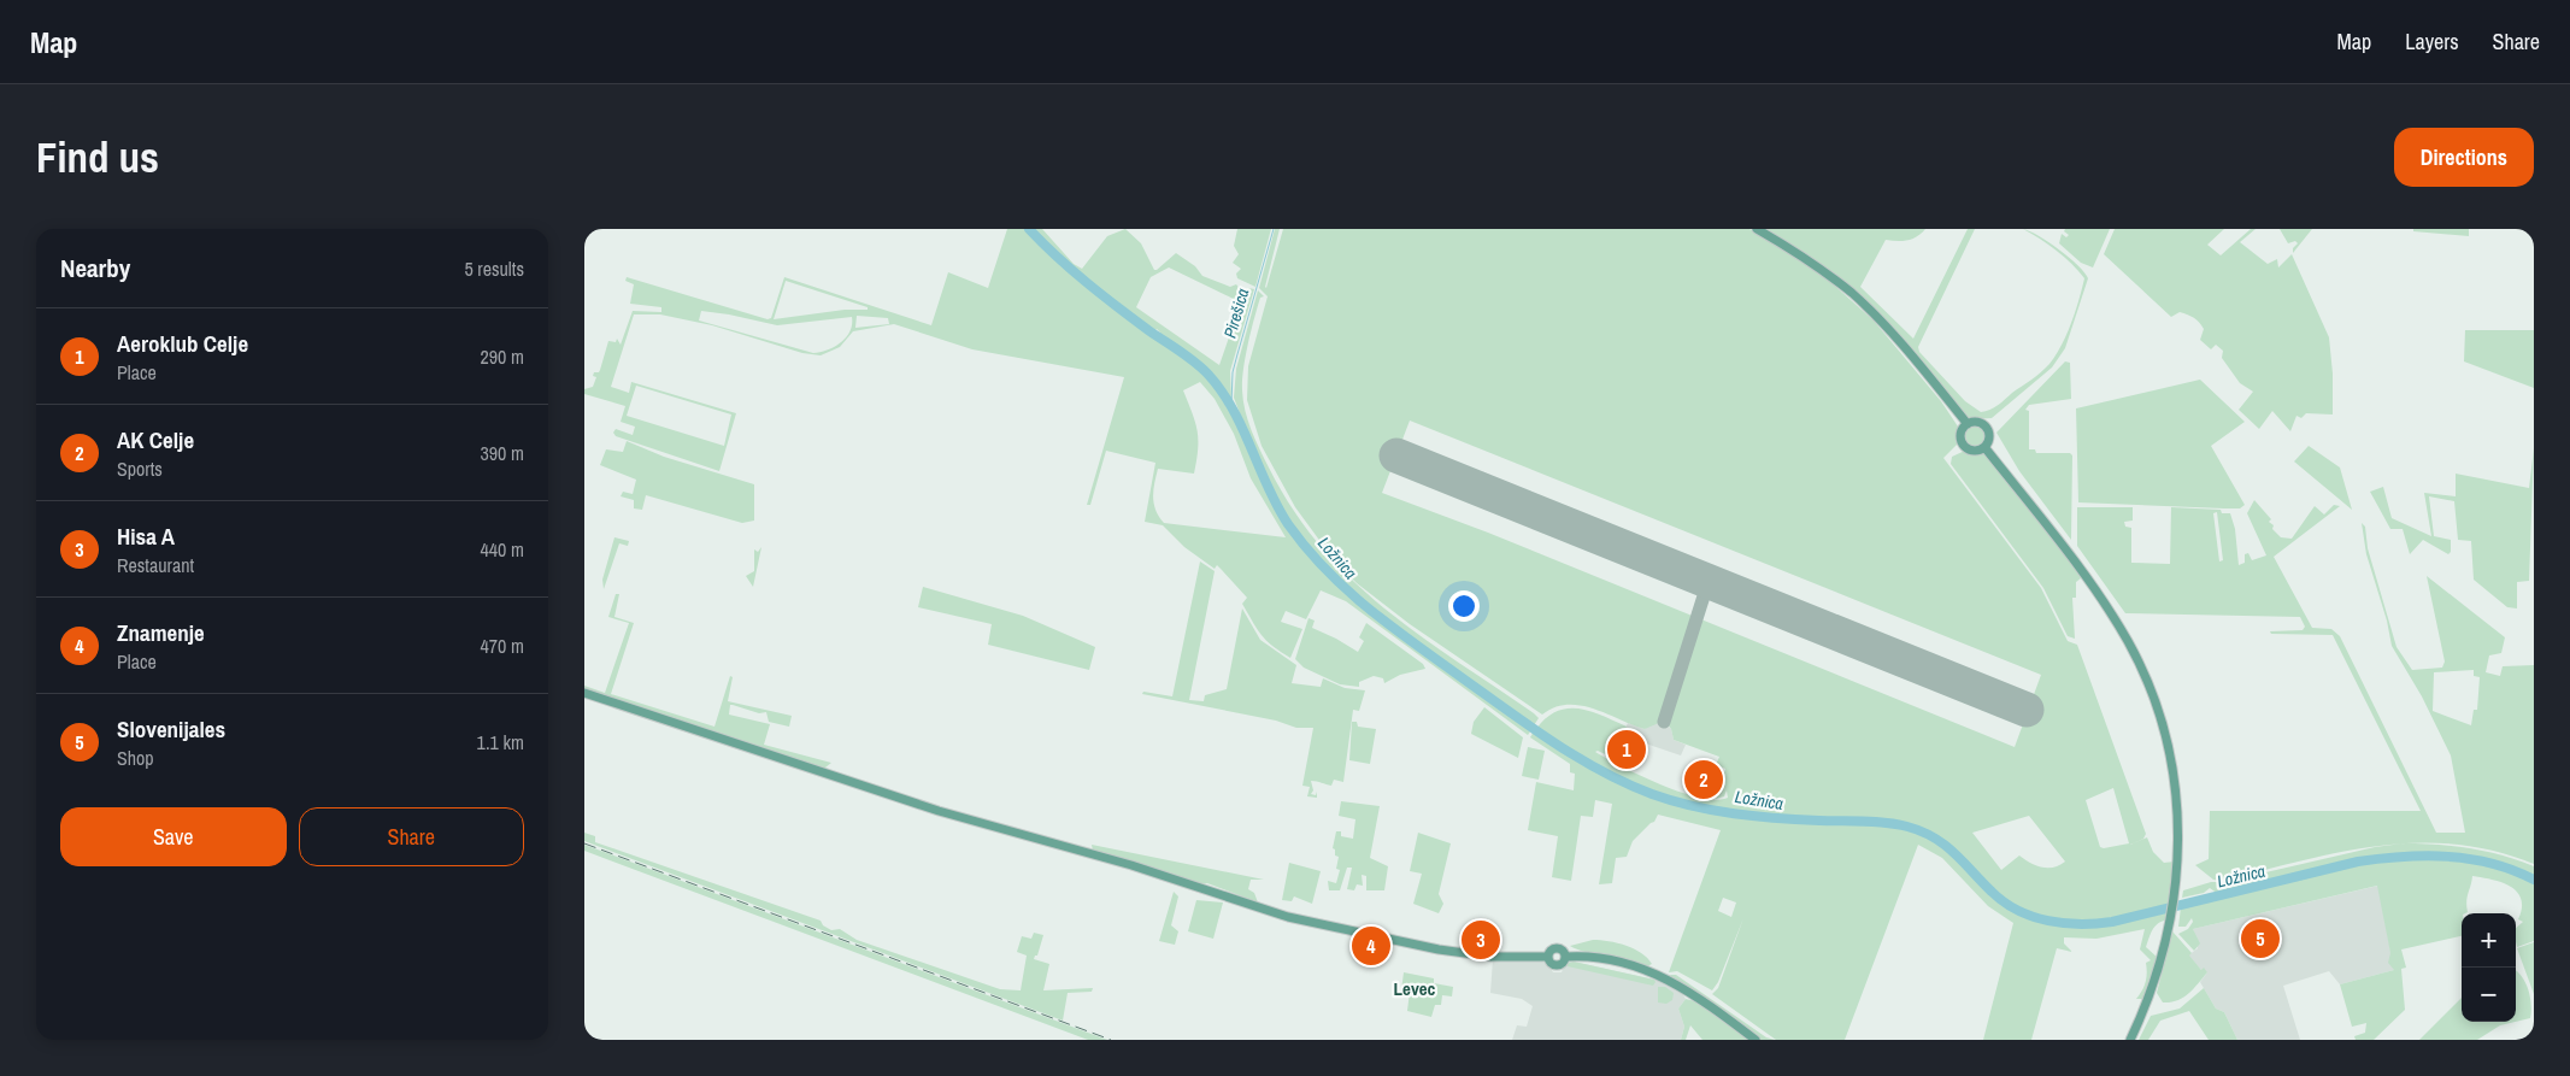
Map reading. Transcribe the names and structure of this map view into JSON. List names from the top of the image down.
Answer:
{
  "districts": ["Levec"],
  "water": ["Pirešica", "Ložnica"],
  "page": {
    "header": "Map",
    "nav": ["Map", "Layers", "Share"],
    "buttons": [
      "Directions",
      ["Save", "Share"]
    ],
    "title": "Find us",
    "heading": ["Nearby", "5 results"],
    "list": [
      {
        "mark": "1",
        "name": "Aeroklub Celje",
        "note": "Place",
        "value": "290 m"
      },
      {
        "mark": "2",
        "name": "AK Celje",
        "note": "Sports",
        "value": "390 m"
      },
      {
        "mark": "3",
        "name": "Hisa A",
        "note": "Restaurant",
        "value": "440 m"
      },
      {
        "mark": "4",
        "name": "Znamenje",
        "note": "Place",
        "value": "470 m"
      },
      {
        "mark": "5",
        "name": "Slovenijales",
        "note": "Shop",
        "value": "1.1 km"
      }
    ],
    "pins": [
      "1",
      "2",
      "5",
      "3",
      "4"
    ],
    "map_buttons": ["+", "−"]
  }
}
